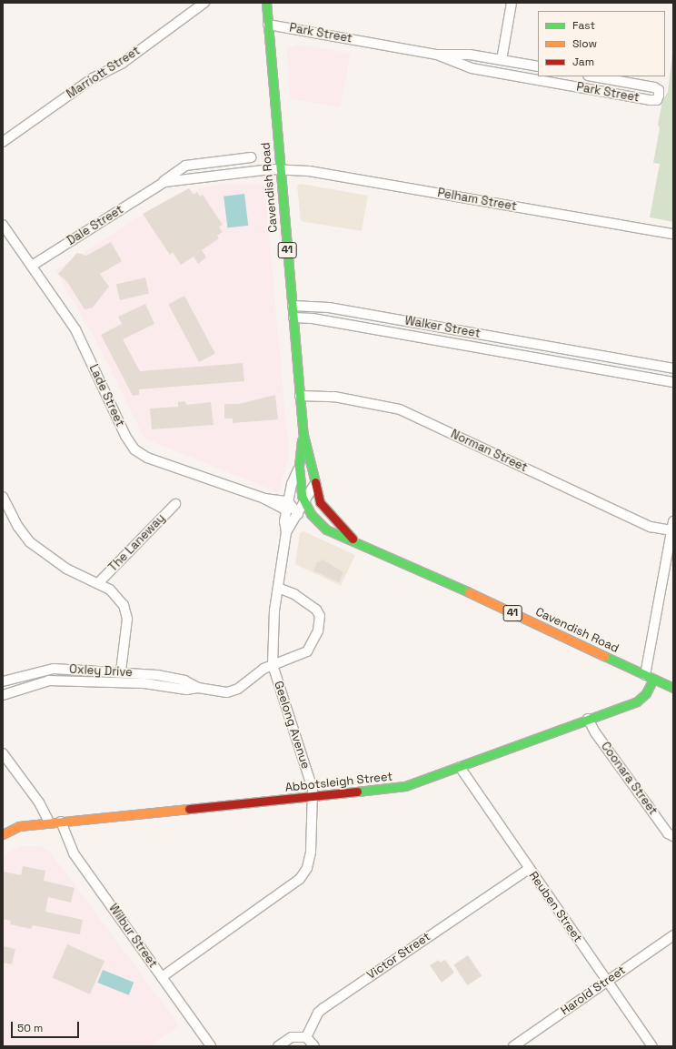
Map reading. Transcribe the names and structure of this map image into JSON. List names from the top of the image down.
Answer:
{
  "streets": {
    "main road": ["Cavendish Road", "41", "Abbotsleigh Street"],
    "street": [
      "Park Street",
      "Marriott Street",
      "Pelham Street",
      "Dale Street",
      "Walker Street",
      "Lade Street",
      "Norman Street",
      "The Laneway",
      "Oxley Drive",
      "Geelong Avenue",
      "Coonara Street",
      "Reuben Street",
      "Wilbur Street",
      "Victor Street",
      "Harold Street"
    ]
  },
  "crossings": [
    ["Park Street", "Cavendish Road"],
    ["Cavendish Road", "Pelham Street"],
    ["Cavendish Road", "Dale Street"],
    ["Cavendish Road", "Walker Street"],
    ["Cavendish Road", "Norman Street"],
    ["Cavendish Road", "Geelong Avenue"],
    ["Cavendish Road", "Abbotsleigh Street"],
    ["Pelham Street", "Dale Street"],
    ["Dale Street", "Lade Street"],
    ["Lade Street", "Geelong Avenue"],
    ["Oxley Drive", "Geelong Avenue"],
    ["Geelong Avenue", "Abbotsleigh Street"],
    ["Geelong Avenue", "Wilbur Street"],
    ["Coonara Street", "Abbotsleigh Street"],
    ["Abbotsleigh Street", "Reuben Street"],
    ["Abbotsleigh Street", "Wilbur Street"],
    ["Reuben Street", "Victor Street"],
    ["Reuben Street", "Harold Street"]
  ],
  "legend": ["Fast", "Slow", "Jam"],
  "scale_bar": "50 m"
}
